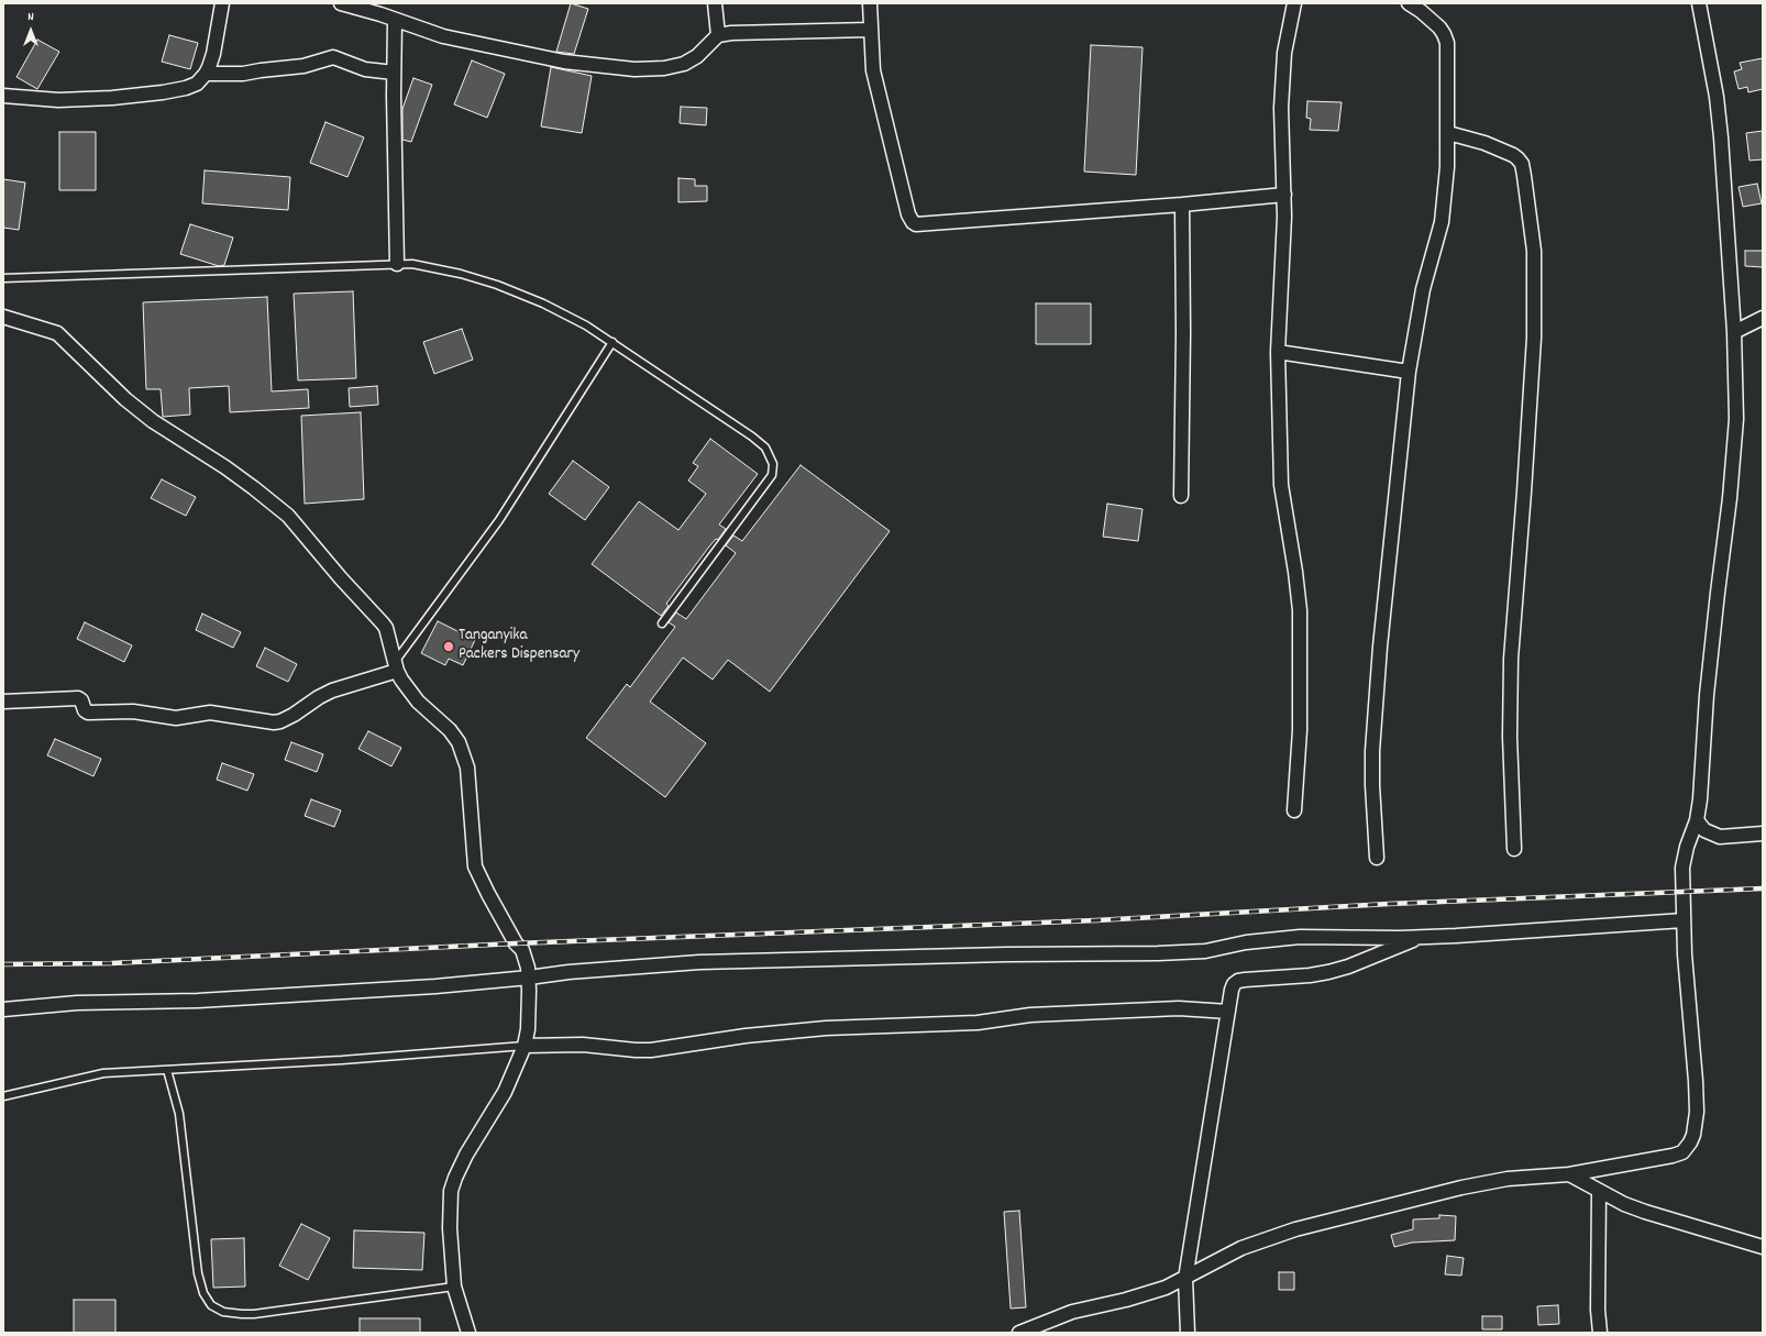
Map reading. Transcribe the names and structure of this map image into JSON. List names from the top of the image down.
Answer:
{
  "places": ["Tanganyika Packers Dispensary"],
  "north": "top"
}
